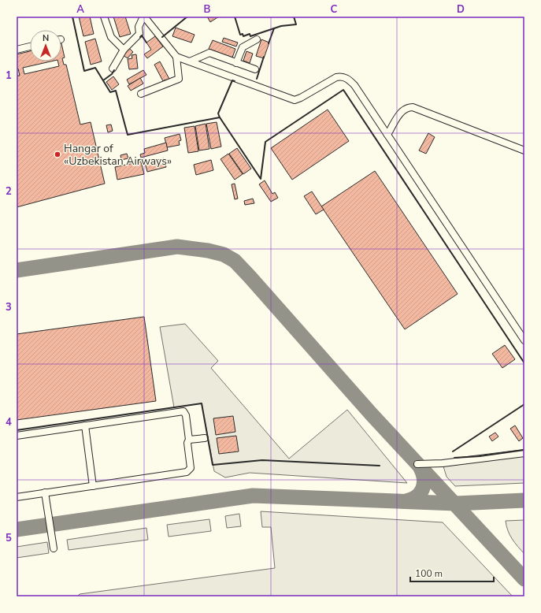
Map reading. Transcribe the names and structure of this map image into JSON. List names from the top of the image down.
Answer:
{
  "places": ["Hangar of «Uzbekistan Airways»"],
  "scale_bar": "100 m",
  "north": "top",
  "grid": {
    "columns": [
      "A",
      "B",
      "C",
      "D"
    ],
    "rows": [
      "1",
      "2",
      "3",
      "4",
      "5"
    ]
  }
}
